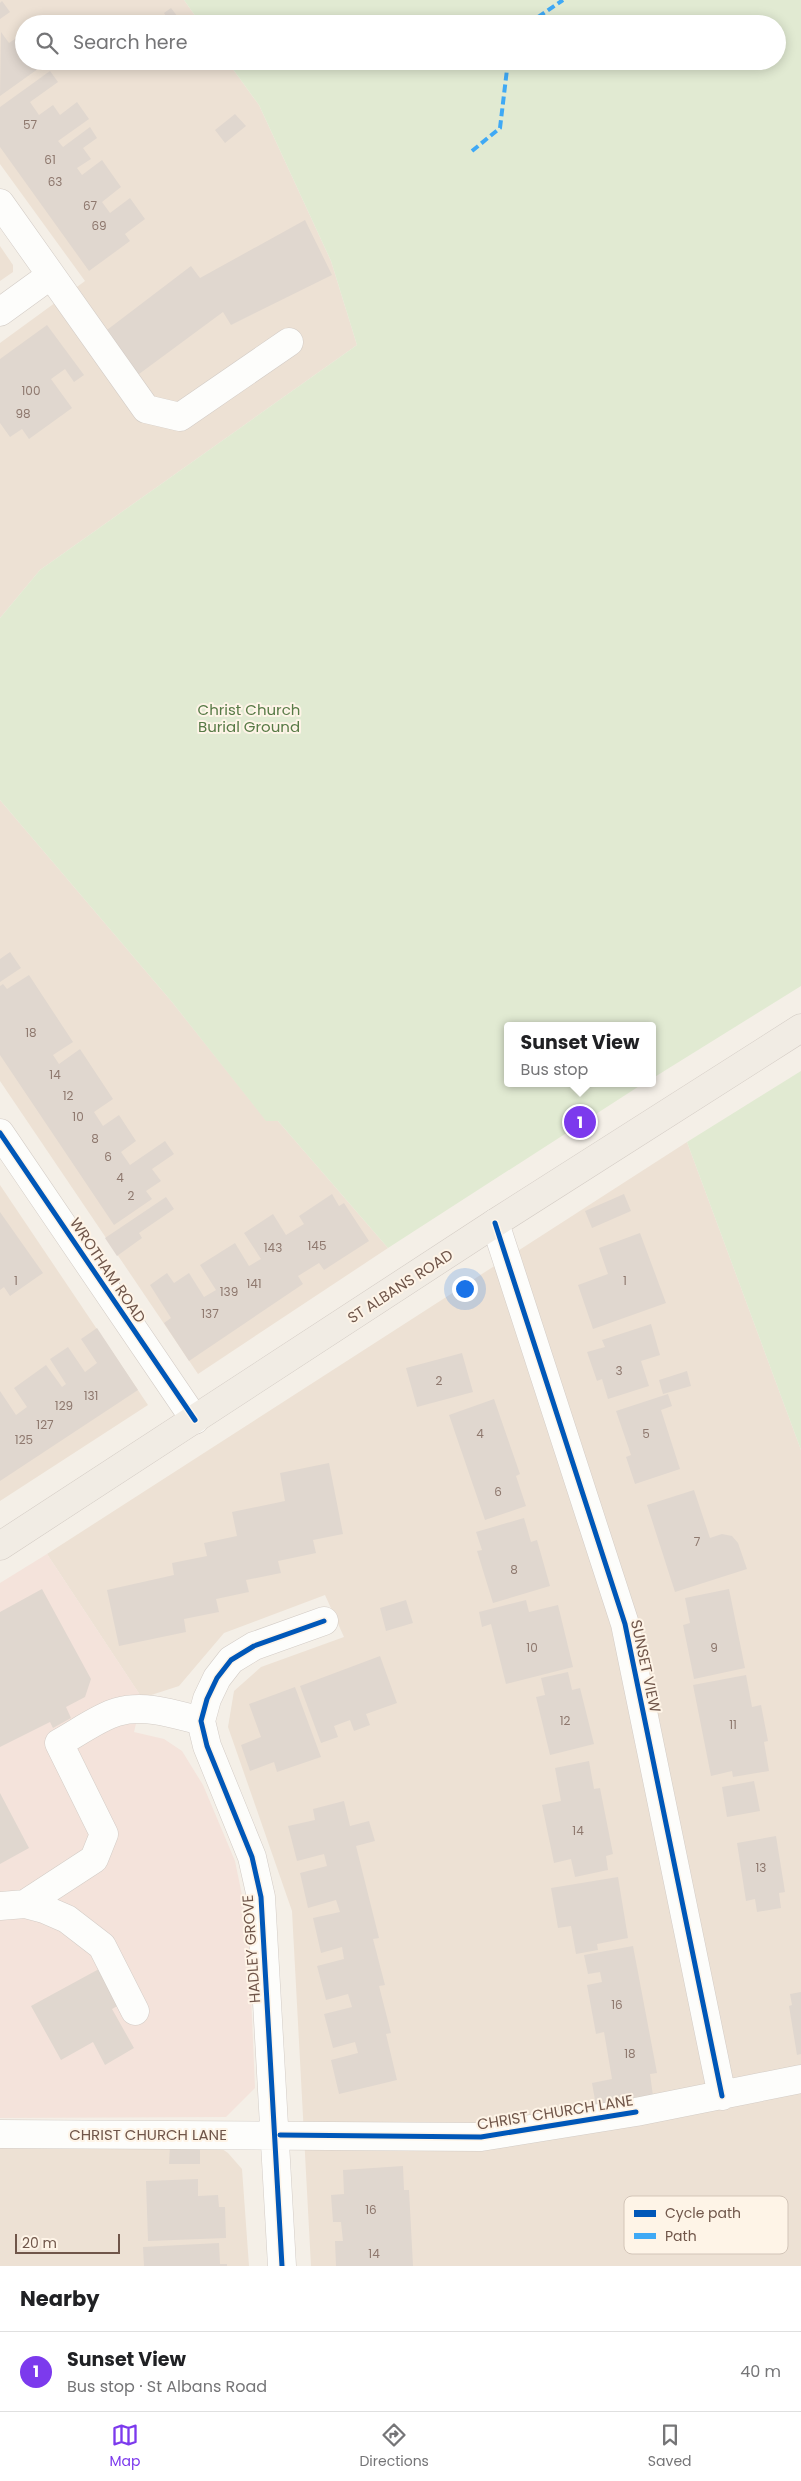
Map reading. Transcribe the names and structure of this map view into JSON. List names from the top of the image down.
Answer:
{
  "streets": {
    "main road": ["ST ALBANS ROAD"],
    "street": [
      "WROTHAM ROAD",
      "SUNSET VIEW",
      "HADLEY GROVE",
      "CHRIST CHURCH LANE"
    ]
  },
  "crossings": [
    ["WROTHAM ROAD", "ST ALBANS ROAD"],
    ["ST ALBANS ROAD", "SUNSET VIEW"],
    ["SUNSET VIEW", "CHRIST CHURCH LANE"],
    ["HADLEY GROVE", "CHRIST CHURCH LANE"]
  ],
  "parks": ["Christ Church Burial Ground"],
  "house_numbers": [
    "57",
    "61",
    "63",
    "67",
    "69",
    "100",
    "98",
    "18",
    "14",
    "12",
    "10",
    "8",
    "6",
    "4",
    "2",
    "145",
    "143",
    "1",
    "1",
    "141",
    "139",
    "137",
    "3",
    "2",
    "131",
    "129",
    "127",
    "4",
    "5",
    "125",
    "6",
    "7",
    "8",
    "10",
    "9",
    "12",
    "11",
    "14",
    "13",
    "16",
    "18",
    "16",
    "14"
  ],
  "legend": ["Cycle path", "Path"],
  "scale_bar": "20 m",
  "page": {
    "search": "Search here",
    "popup": ["Sunset View", "Bus stop"],
    "pins": "1",
    "scale": "20 m",
    "heading": "Nearby",
    "list": [
      {
        "mark": "1",
        "name": "Sunset View",
        "note": "Bus stop · St Albans Road",
        "value": "40 m"
      }
    ],
    "nav": ["Map", "Directions", "Saved"]
  }
}
